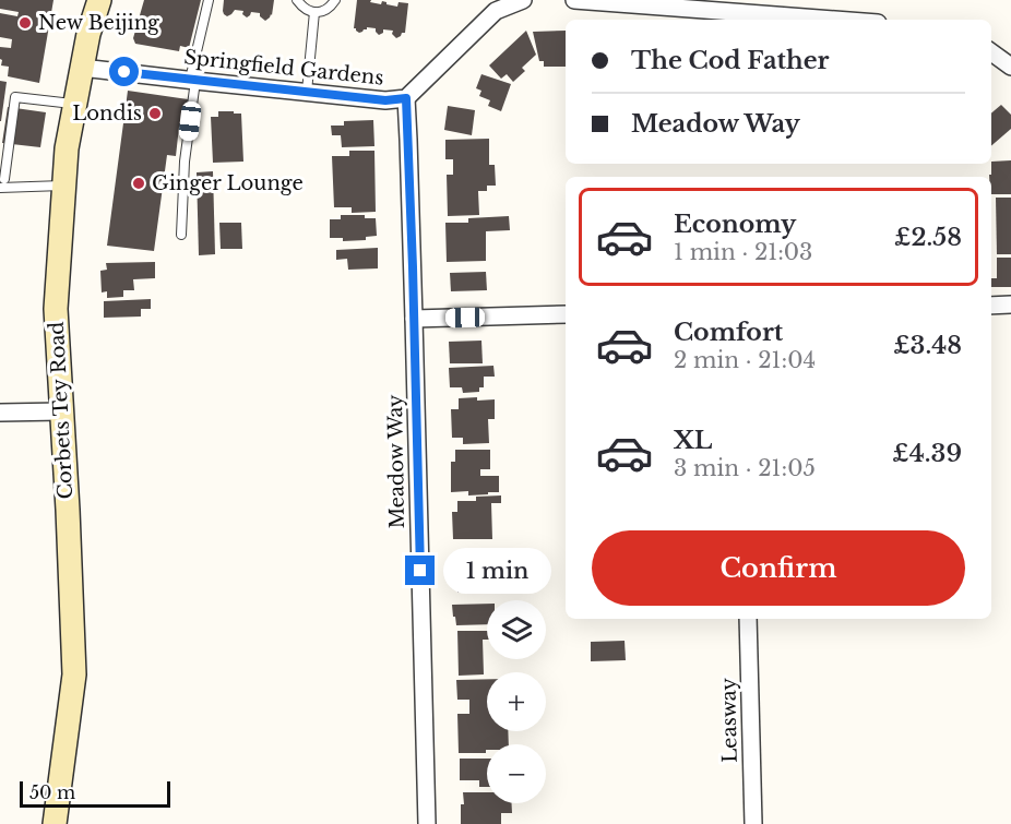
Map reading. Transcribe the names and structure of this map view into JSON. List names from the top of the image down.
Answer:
{
  "streets": {
    "main road": ["Corbets Tey Road"],
    "street": ["Springfield Gardens", "Meadow Way", "Leasway"]
  },
  "crossings": [
    ["Springfield Gardens", "Corbets Tey Road"],
    ["Springfield Gardens", "Meadow Way"]
  ],
  "places": ["New Beijing", "Londis", "Ginger Lounge"],
  "scale_bar": "50 m",
  "page": {
    "banner": ["The Cod Father", "Meadow Way"],
    "list": [
      {
        "name": "Economy",
        "note": "1 min · 21:03",
        "value": "£2.58"
      },
      {
        "name": "Comfort",
        "note": "2 min · 21:04",
        "value": "£3.48"
      },
      {
        "name": "XL",
        "note": "3 min · 21:05",
        "value": "£4.39"
      }
    ],
    "buttons": "Confirm",
    "bubble": "1 min",
    "map_buttons": ["+", "−"],
    "scale": "50 m"
  }
}
